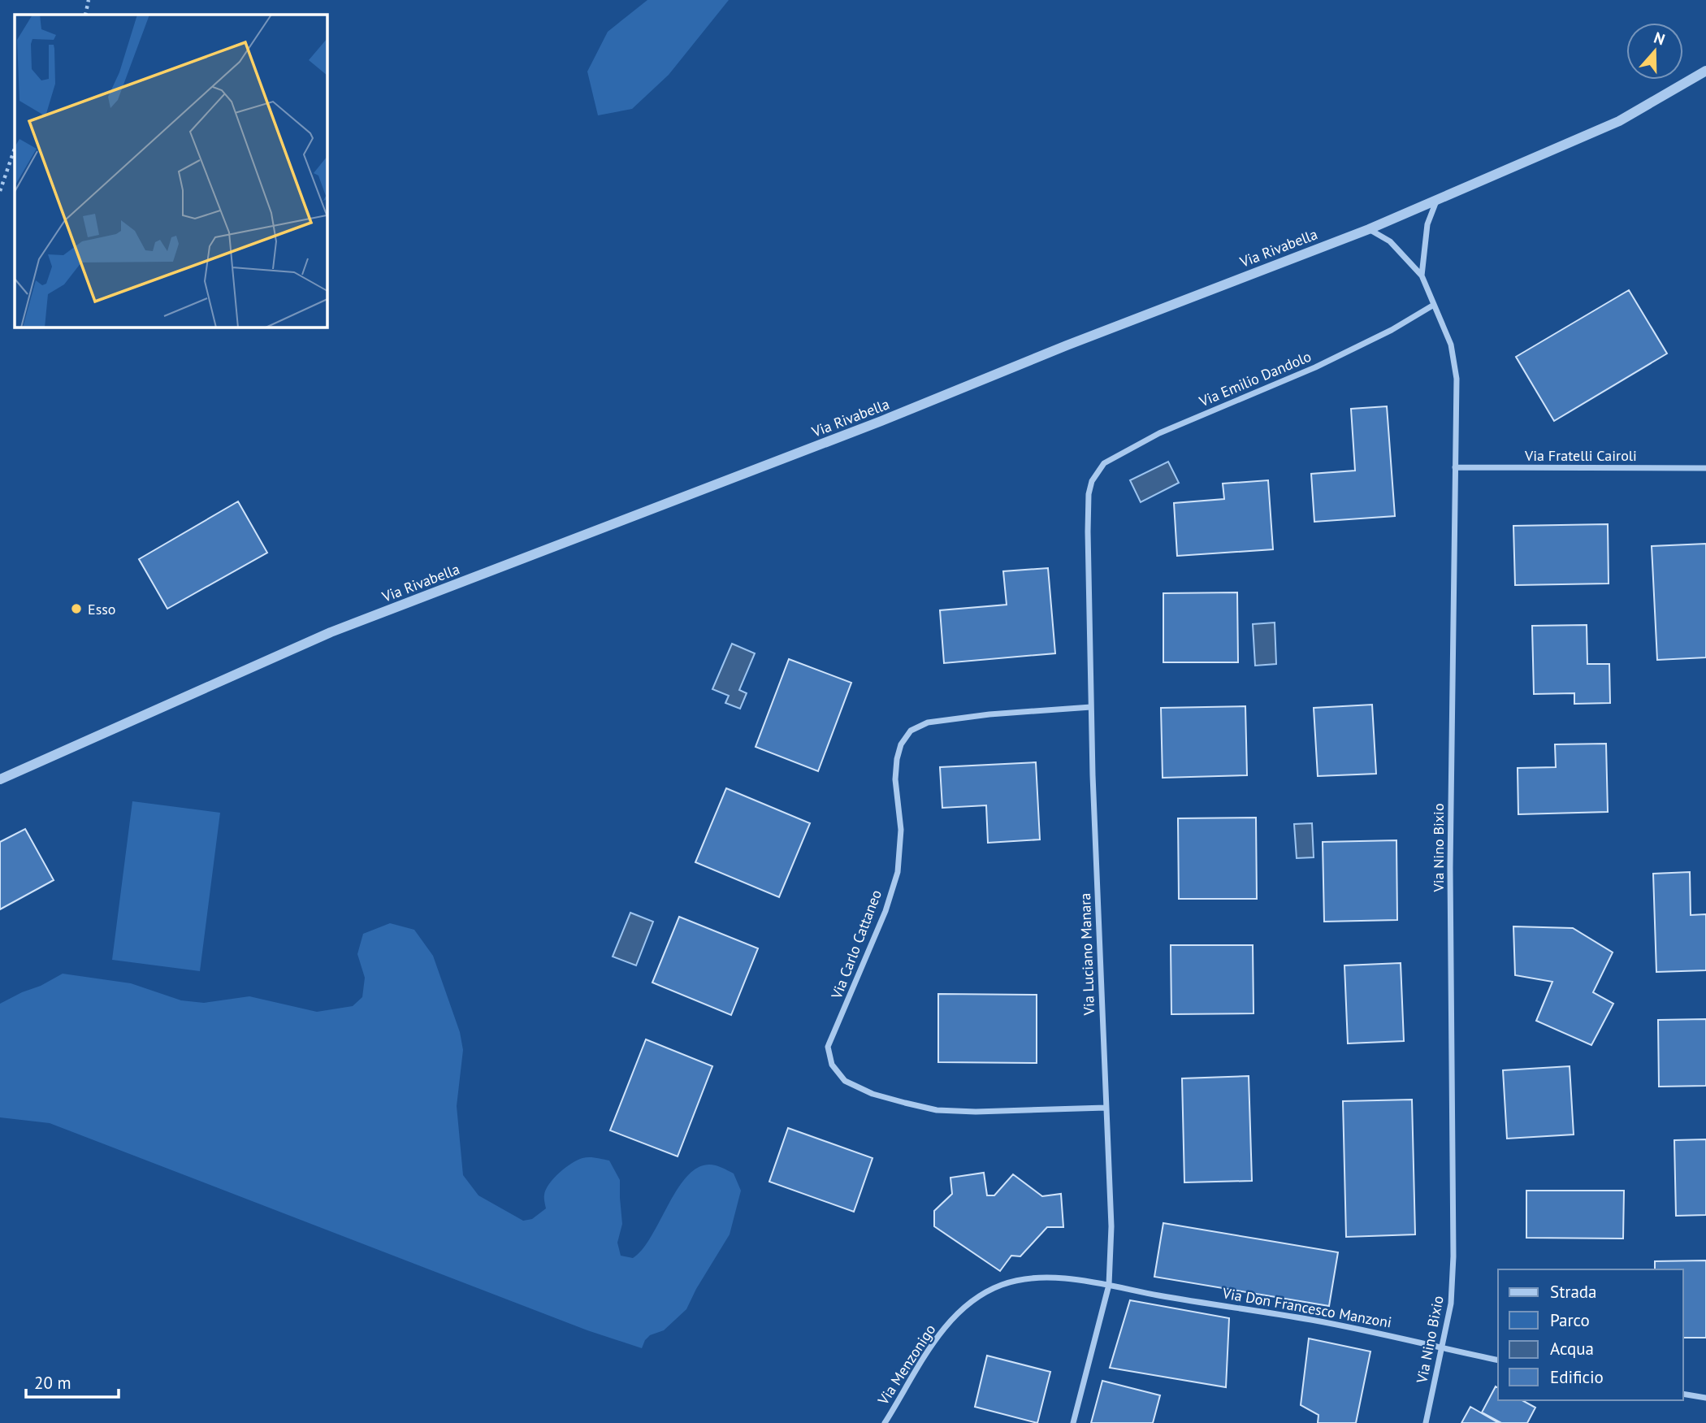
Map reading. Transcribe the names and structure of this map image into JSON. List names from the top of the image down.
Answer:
{
  "streets": {
    "street": [
      "Via Rivabella",
      "Via Emilio Dandolo",
      "Via Fratelli Cairoli",
      "Via Nino Bixio",
      "Via Carlo Cattaneo",
      "Via Luciano Manara",
      "Via Don Francesco Manzoni",
      "Via Menzonigo"
    ]
  },
  "crossings": [
    ["Via Rivabella", "Via Nino Bixio"],
    ["Via Emilio Dandolo", "Via Nino Bixio"],
    ["Via Emilio Dandolo", "Via Luciano Manara"],
    ["Via Fratelli Cairoli", "Via Nino Bixio"],
    ["Via Nino Bixio", "Via Don Francesco Manzoni"],
    ["Via Carlo Cattaneo", "Via Luciano Manara"],
    ["Via Luciano Manara", "Via Don Francesco Manzoni"],
    ["Via Luciano Manara", "Via Menzonigo"],
    ["Via Don Francesco Manzoni", "Via Menzonigo"]
  ],
  "places": ["Esso"],
  "legend": [
    "Strada",
    "Parco",
    "Acqua",
    "Edificio"
  ],
  "scale_bar": "20 m",
  "north": "top"
}
